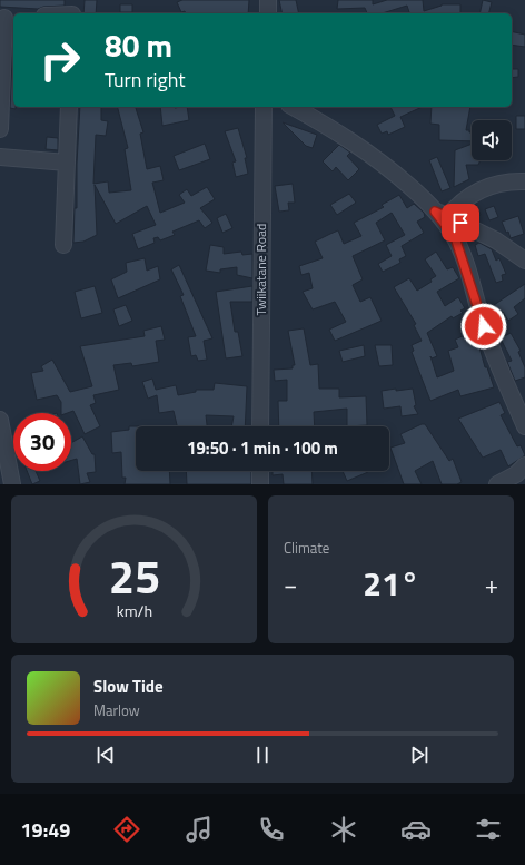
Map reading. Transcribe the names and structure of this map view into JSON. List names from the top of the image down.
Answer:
{
  "streets": {
    "street": ["Twiikatane Road"]
  },
  "page": {
    "turn": ["80 m", "Turn right"],
    "limit": "30",
    "trip": "19:50 · 1 min · 100 m",
    "tile": "Climate",
    "heat": ["−", "21°", "+"],
    "song": ["Slow Tide", "Marlow"],
    "tabs": "19:49",
    "gauge": ["25", "km/h"]
  }
}
